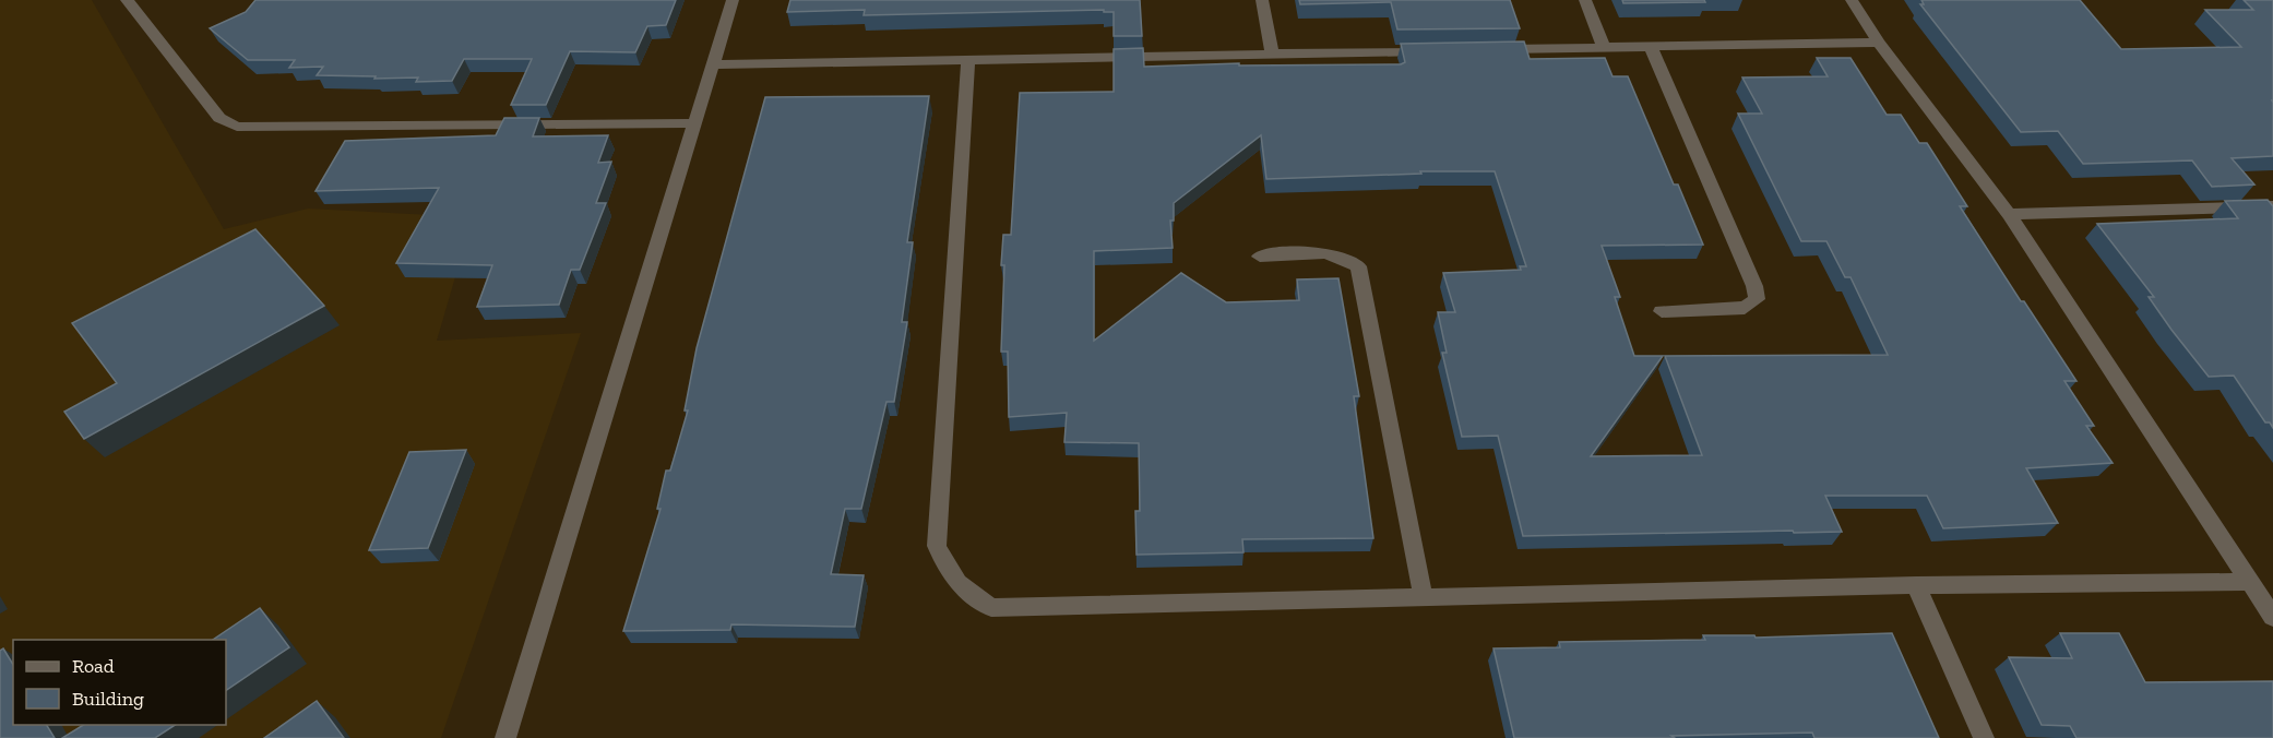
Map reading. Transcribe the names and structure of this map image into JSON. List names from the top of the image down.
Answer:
{
  "legend": ["Road", "Building"]
}
